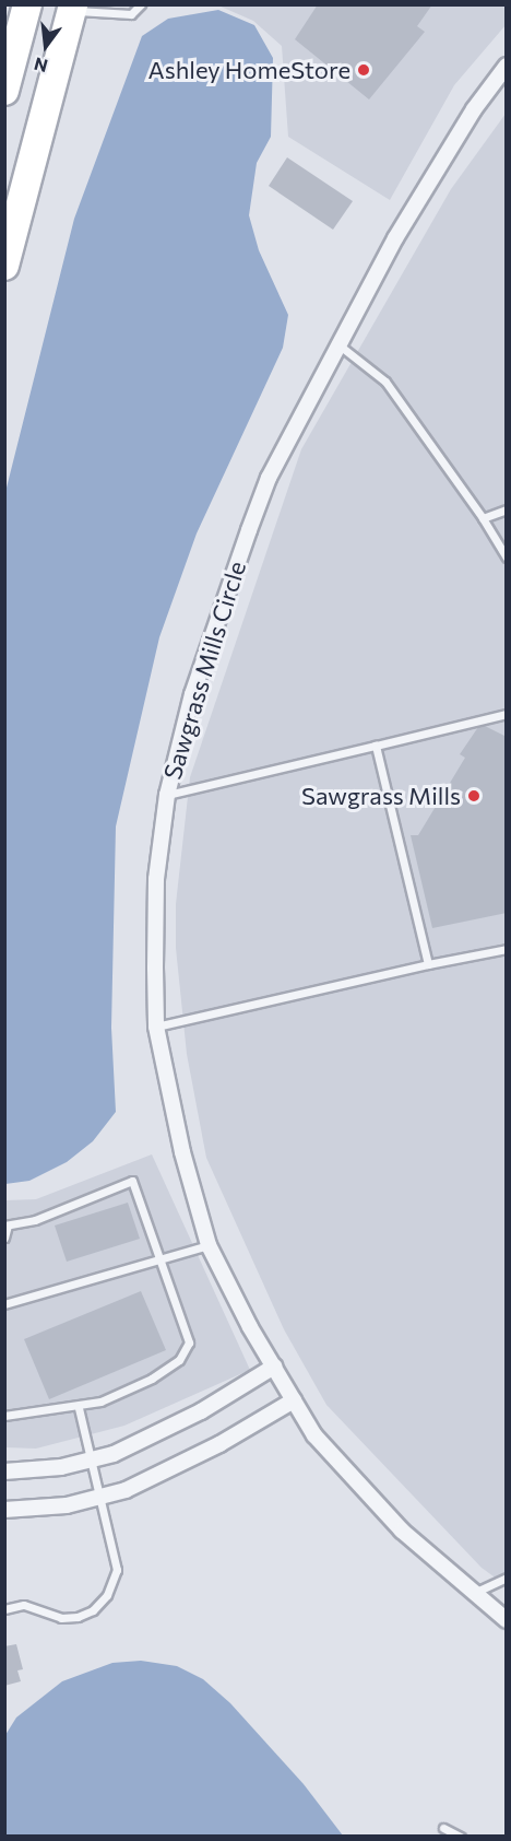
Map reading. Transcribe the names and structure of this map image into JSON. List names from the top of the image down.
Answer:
{
  "streets": {
    "street": ["Sawgrass Mills Circle"]
  },
  "places": ["Ashley HomeStore", "Sawgrass Mills"],
  "north": "bottom"
}
